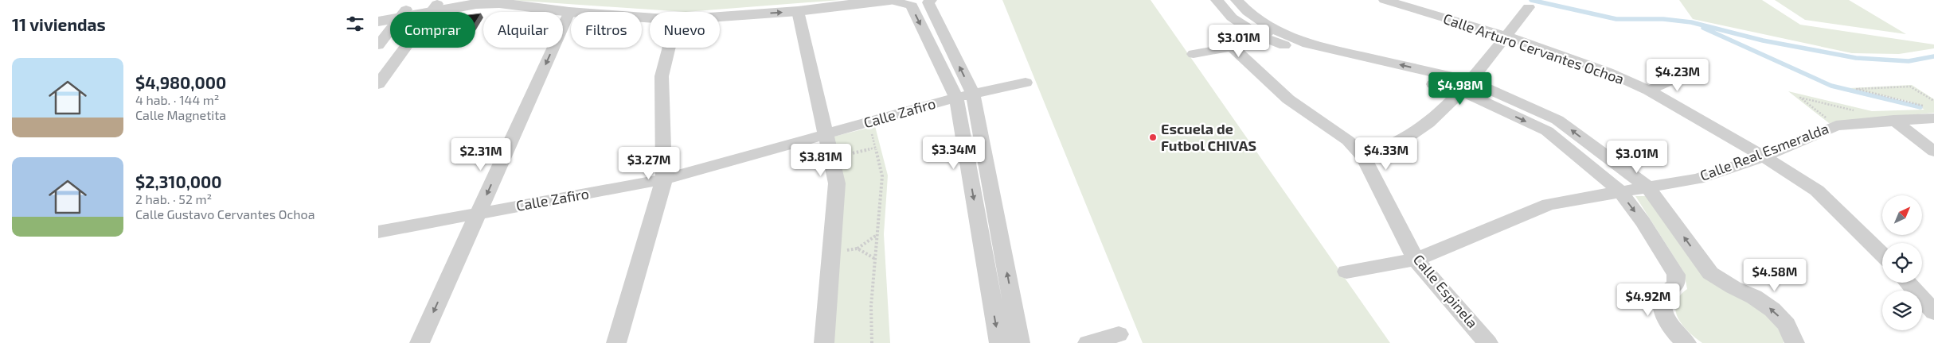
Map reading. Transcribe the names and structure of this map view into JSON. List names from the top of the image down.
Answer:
{
  "streets": {
    "street": [
      "Calle Arturo Cervantes Ochoa",
      "Calle Zafiro",
      "Calle Real Esmeralda",
      "Calle Espinela"
    ]
  },
  "crossings": [
    ["Calle Arturo Cervantes Ochoa", "Calle Real Esmeralda"],
    ["Calle Real Esmeralda", "Calle Espinela"]
  ],
  "places": ["Escuela de Futbol CHIVAS"],
  "north": "top right",
  "page": {
    "heading": "11 viviendas",
    "chip": [
      "Comprar",
      "Alquilar",
      "Filtros",
      "Nuevo"
    ],
    "price": [
      "$3.01M",
      "$4.23M",
      "$4.98M",
      "$3.34M",
      "$4.33M",
      "$2.31M",
      "$3.01M",
      "$3.81M",
      "$3.27M",
      "$4.58M",
      "$4.92M"
    ],
    "list": [
      {
        "name": "$4,980,000",
        "note": "4 hab. · 144 m² · Calle Magnetita"
      },
      {
        "name": "$2,310,000",
        "note": "2 hab. · 52 m² · Calle Gustavo Cervantes Ochoa"
      }
    ]
  }
}
